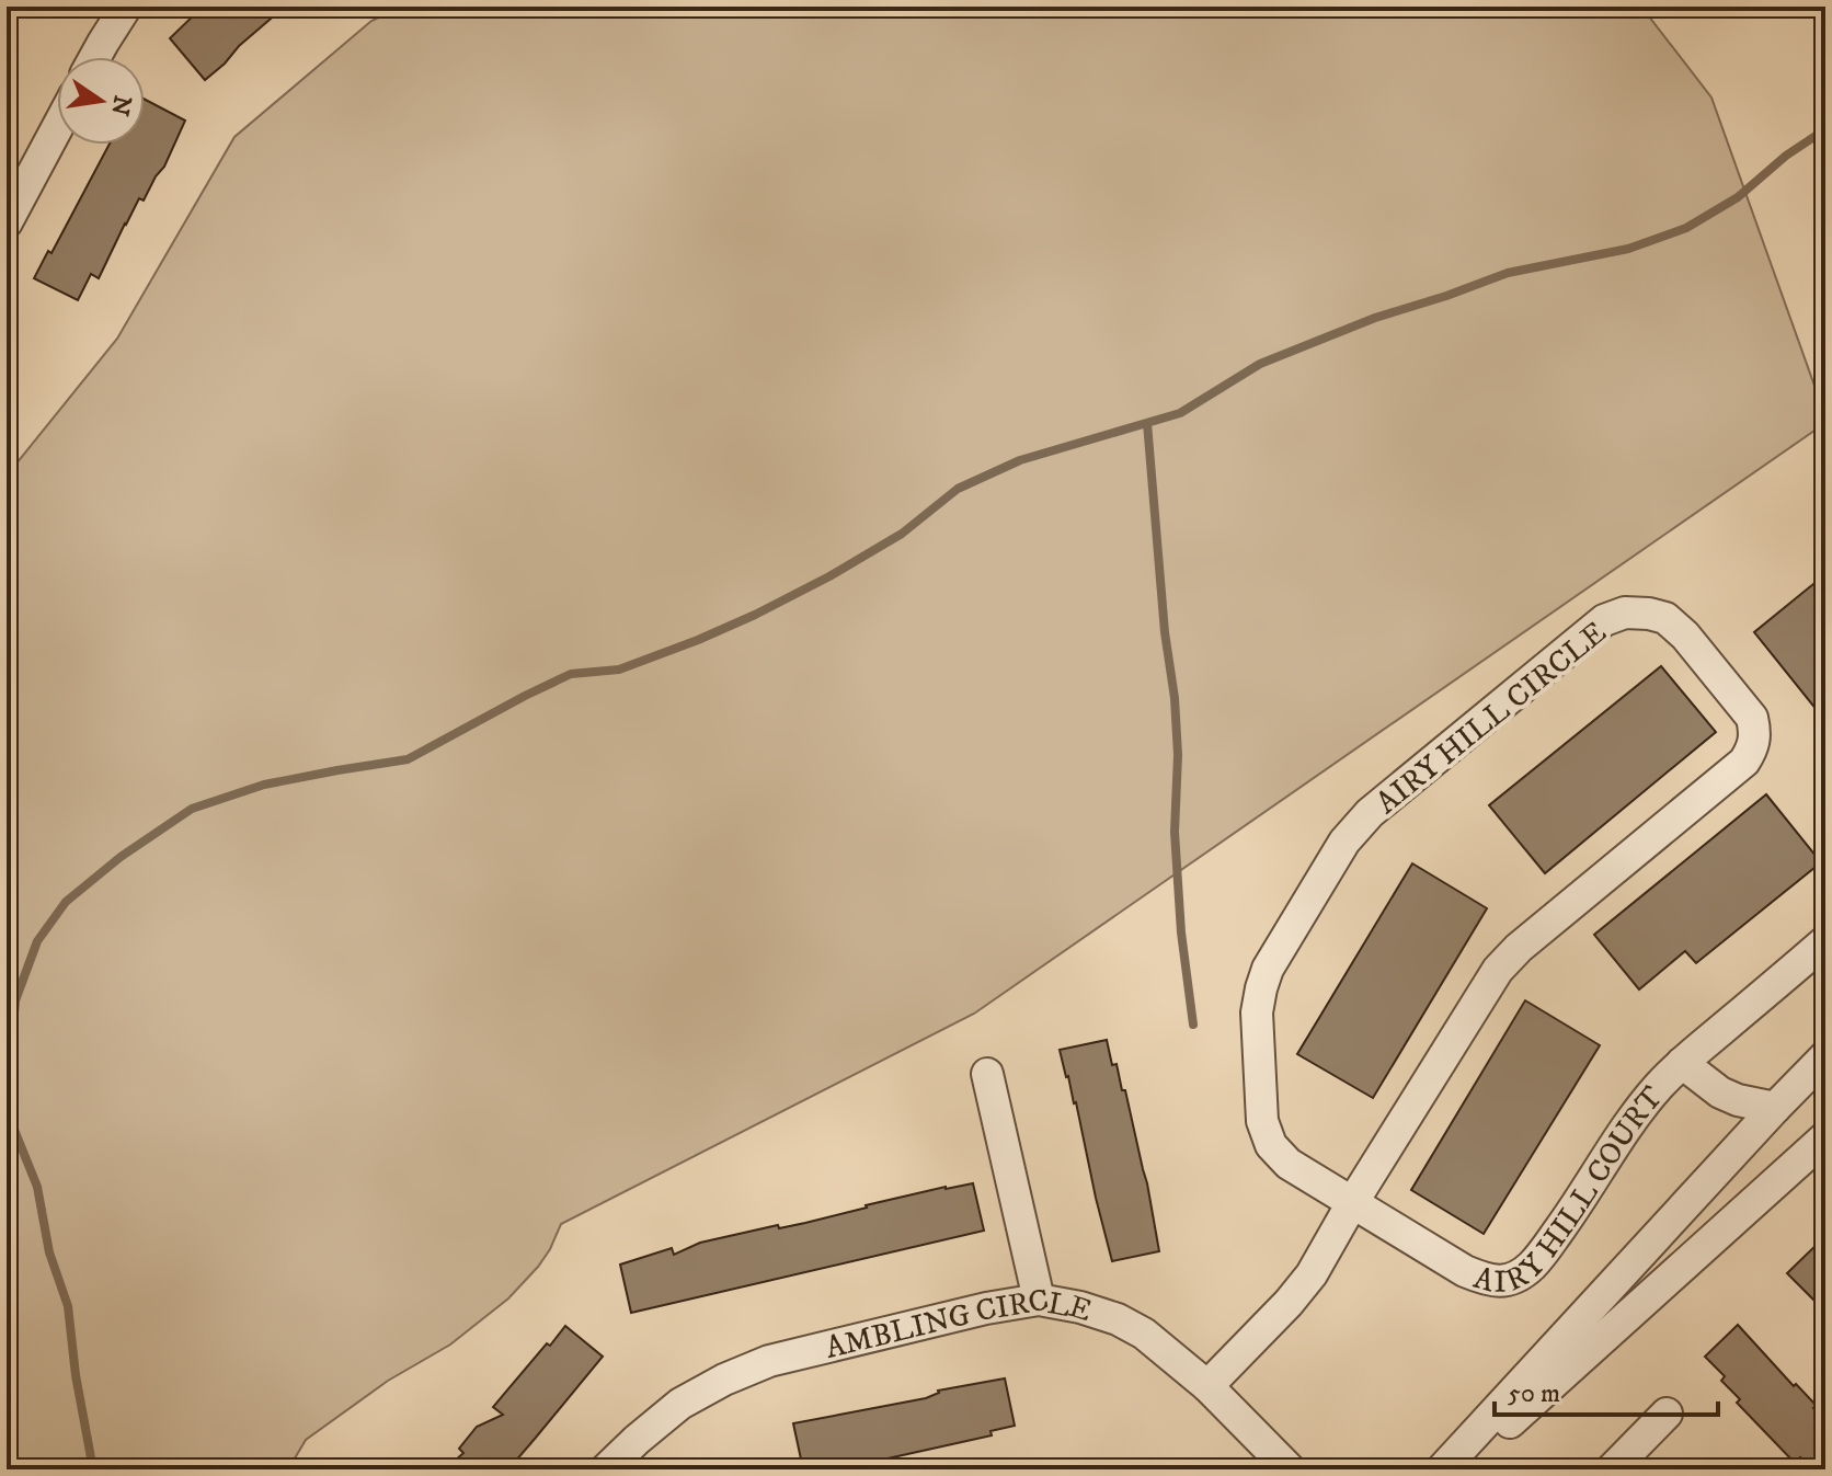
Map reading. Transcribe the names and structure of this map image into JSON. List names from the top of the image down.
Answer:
{
  "streets": {
    "street": ["AIRY HILL CIRCLE", "AIRY HILL COURT", "AMBLING CIRCLE"]
  },
  "crossings": [
    ["AIRY HILL CIRCLE", "AIRY HILL COURT"],
    ["AIRY HILL CIRCLE", "AMBLING CIRCLE"]
  ],
  "scale_bar": "50 m",
  "north": "right"
}
